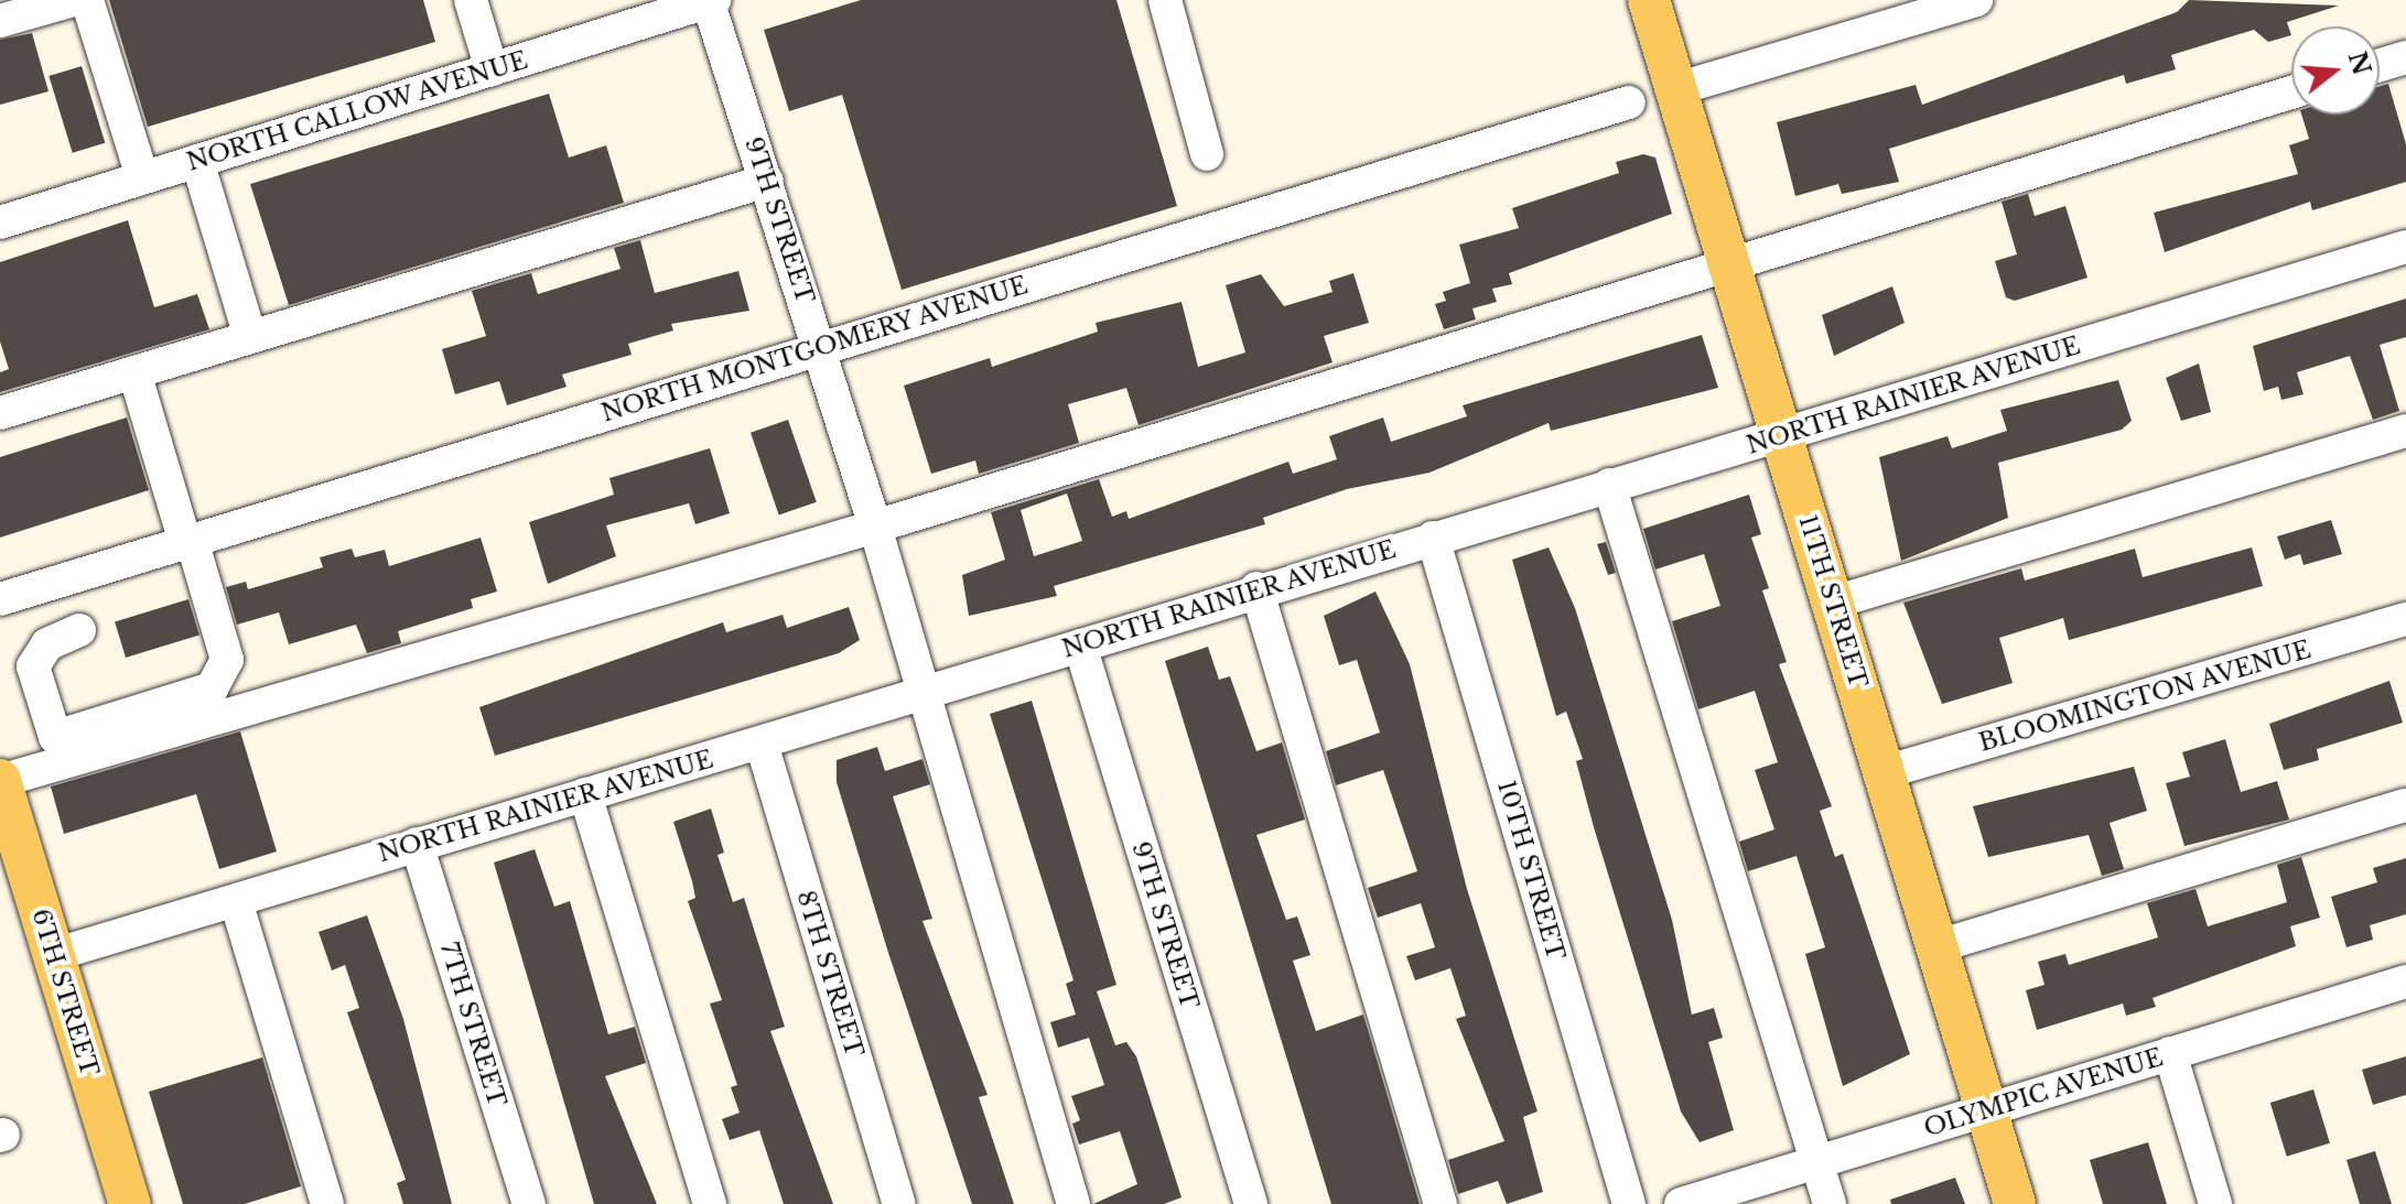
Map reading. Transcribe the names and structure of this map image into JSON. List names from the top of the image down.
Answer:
{
  "streets": {
    "main road": ["11TH STREET", "6TH STREET"],
    "street": [
      "NORTH CALLOW AVENUE",
      "9TH STREET",
      "NORTH MONTGOMERY AVENUE",
      "NORTH RAINIER AVENUE",
      "BLOOMINGTON AVENUE",
      "10TH STREET",
      "8TH STREET",
      "7TH STREET",
      "OLYMPIC AVENUE"
    ]
  },
  "crossings": [
    ["NORTH CALLOW AVENUE", "9TH STREET"],
    ["9TH STREET", "NORTH MONTGOMERY AVENUE"],
    ["9TH STREET", "NORTH RAINIER AVENUE"],
    ["NORTH RAINIER AVENUE", "11TH STREET"],
    ["NORTH RAINIER AVENUE", "10TH STREET"],
    ["NORTH RAINIER AVENUE", "8TH STREET"],
    ["NORTH RAINIER AVENUE", "6TH STREET"],
    ["NORTH RAINIER AVENUE", "7TH STREET"],
    ["11TH STREET", "BLOOMINGTON AVENUE"],
    ["11TH STREET", "OLYMPIC AVENUE"]
  ],
  "north": "right"
}
